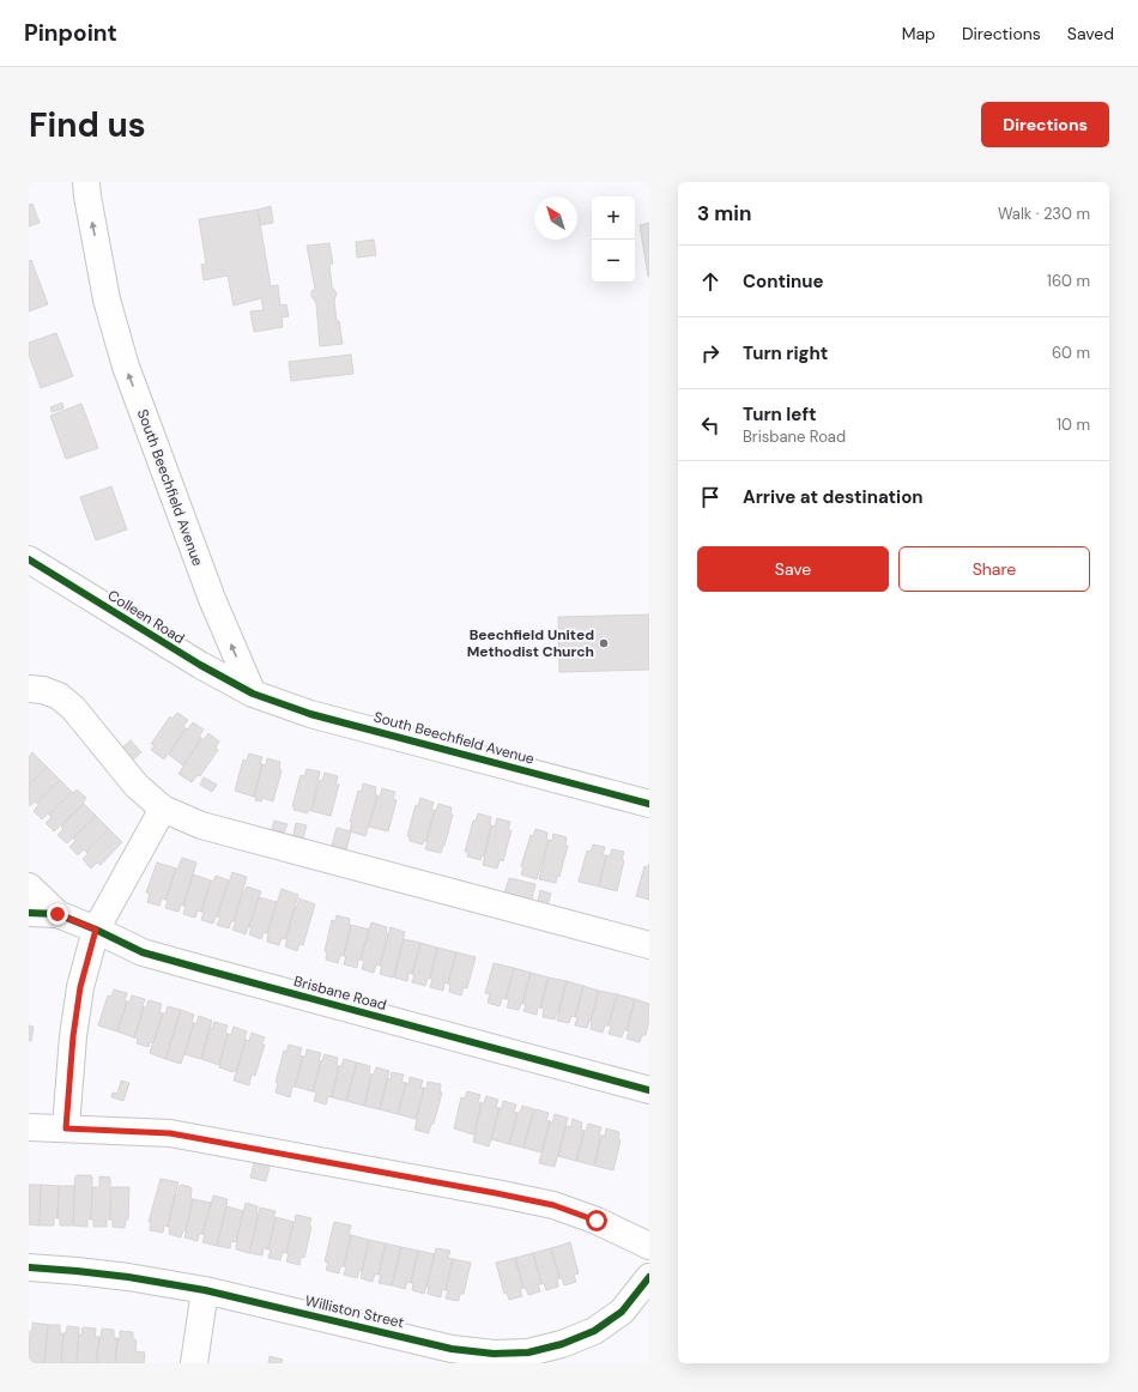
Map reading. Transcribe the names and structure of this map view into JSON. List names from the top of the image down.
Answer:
{
  "streets": {
    "street": [
      "South Beechfield Avenue",
      "Colleen Road",
      "Brisbane Road",
      "Williston Street"
    ]
  },
  "crossings": [
    ["South Beechfield Avenue", "Colleen Road"]
  ],
  "one_way": ["South Beechfield Avenue"],
  "places": ["Beechfield United Methodist Church"],
  "north": "top left",
  "page": {
    "header": "Pinpoint",
    "nav": ["Map", "Directions", "Saved"],
    "buttons": [
      "Directions",
      ["Save", "Share"]
    ],
    "title": "Find us",
    "heading": ["3 min", "Walk · 230 m"],
    "map_buttons": ["+", "−"],
    "list": [
      ["Continue", "160 m"],
      ["Turn right", "60 m"],
      ["Turn left", "Brisbane Road", "10 m"],
      "Arrive at destination"
    ]
  }
}
